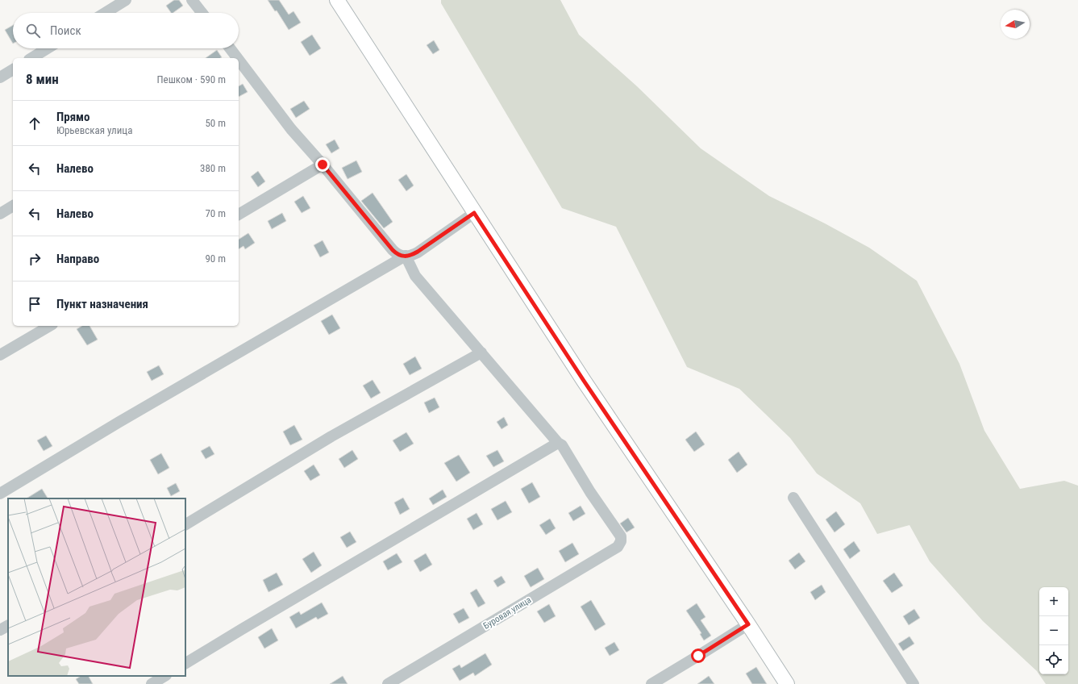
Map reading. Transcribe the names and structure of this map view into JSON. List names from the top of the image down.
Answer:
{
  "streets": {
    "street": ["Буровая улица"]
  },
  "north": "left",
  "page": {
    "search": "Поиск",
    "heading": ["8 мин", "Пешком · 590 m"],
    "list": [
      ["Прямо", "Юрьевская улица", "50 m"],
      ["Налево", "380 m"],
      ["Налево", "70 m"],
      ["Направо", "90 m"],
      "Пункт назначения"
    ],
    "map_buttons": ["+", "−"]
  }
}
